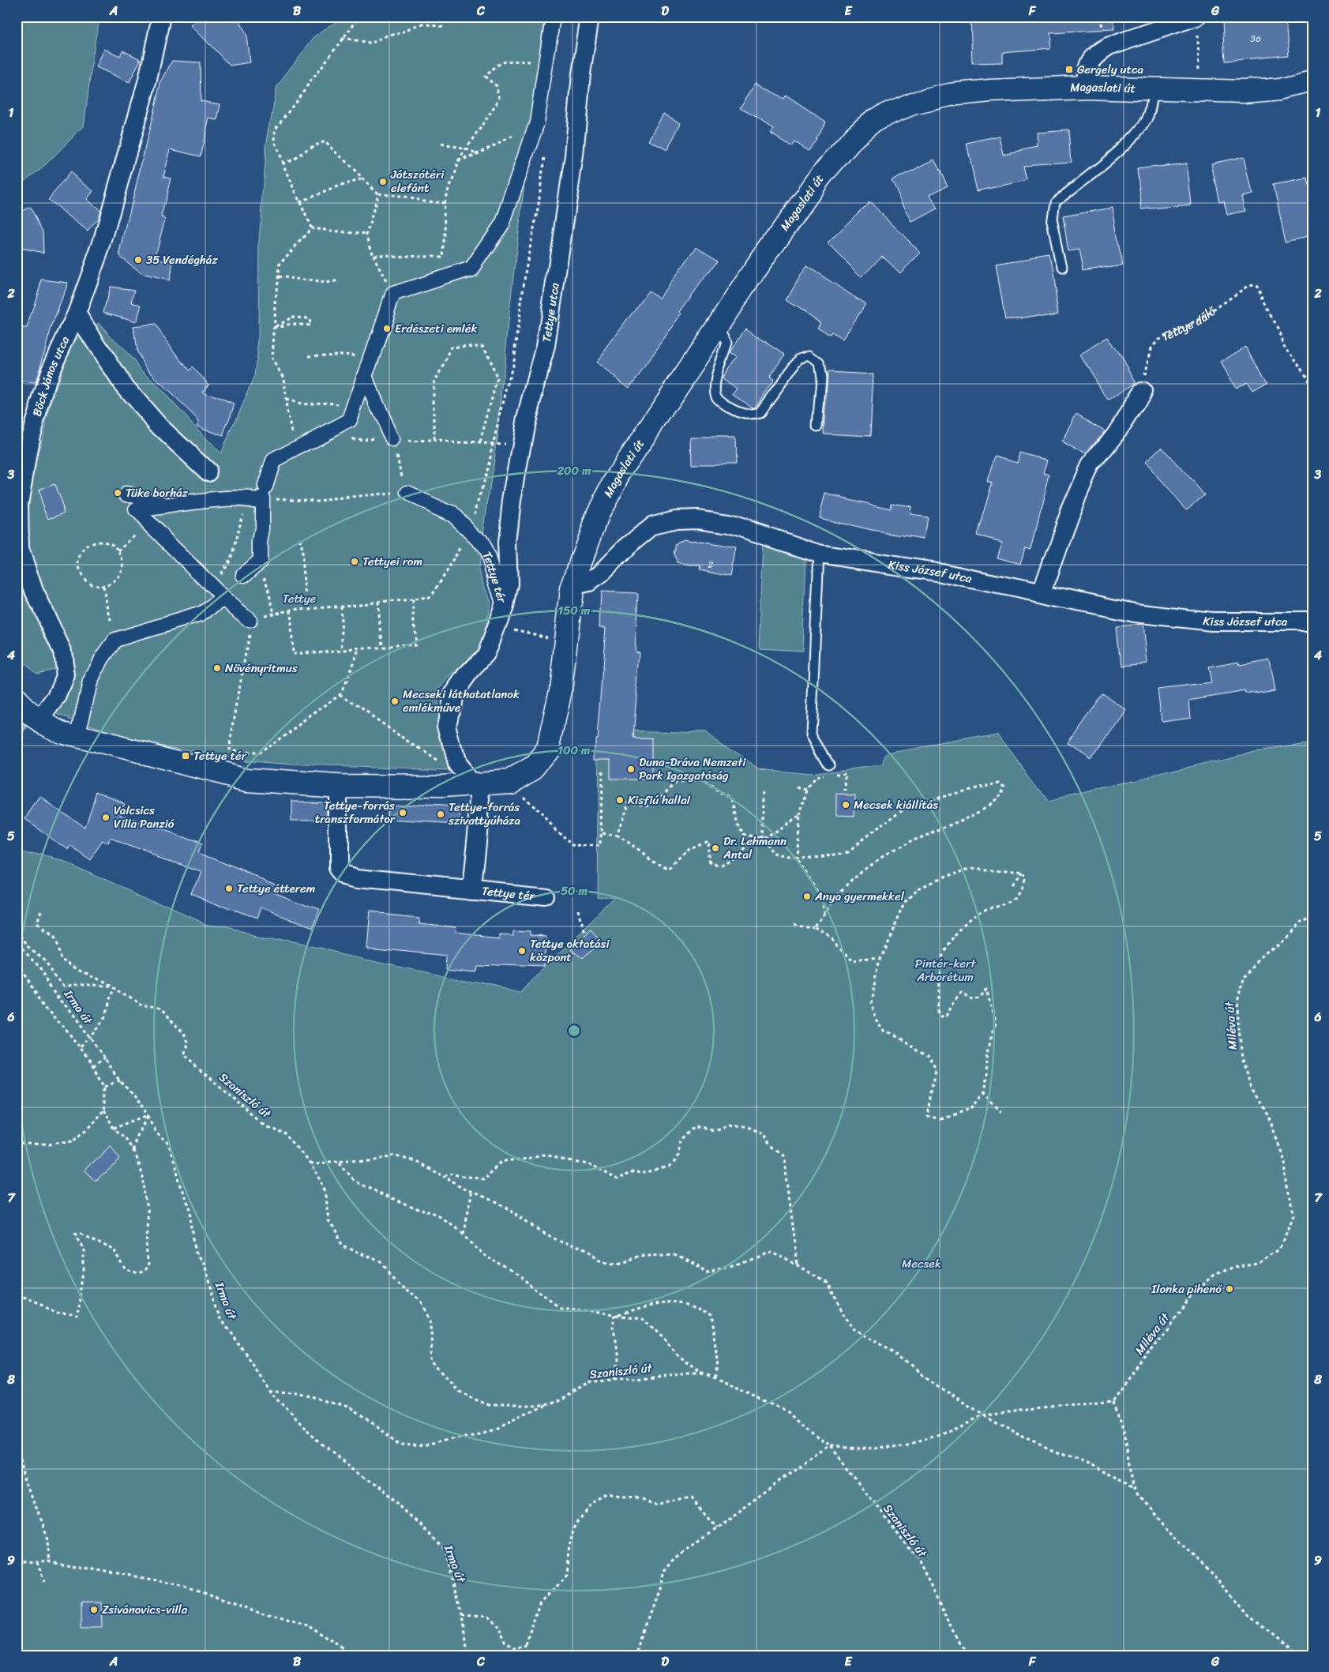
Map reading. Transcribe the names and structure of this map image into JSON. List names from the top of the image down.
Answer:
{
  "streets": {
    "street": [
      "Magaslati út",
      "Tettye utca",
      "Böck János utca",
      "Kiss József utca",
      "Tettye tér"
    ],
    "path": [
      "Tettye dűlő",
      "Irma út",
      "Miléva út",
      "Szaniszló út"
    ]
  },
  "crossings": [
    ["Magaslati út", "Kiss József utca"],
    ["Tettye utca", "Tettye tér"]
  ],
  "parks": ["Tettye", "Pintér-kert Arborétum", "Mecsek"],
  "places": {
    "transit": ["Gergely utca", "Tettye tér"],
    "other": [
      "Játszótéri elefánt",
      "35 Vendégház",
      "Erdészeti emlék",
      "Tüke borház",
      "Tettyei rom",
      "Növényritmus",
      "Mecseki láthatatlanok emlékműve",
      "Duna-Dráva Nemzeti Park Igazgatóság",
      "Kisfiú hallal",
      "Mecsek kiállítás",
      "Tettye-forrás transzformátor",
      "Tettye-forrás szivattyúháza",
      "Valcsics Villa Panzió",
      "Dr. Lehmann Antal",
      "Tettye étterem",
      "Anya gyermekkel",
      "Tettye oktatási központ",
      "Ilonka pihenő",
      "Zsivánovics-villa"
    ]
  },
  "house_numbers": ["36", "2"],
  "grid": {
    "columns": [
      "A",
      "B",
      "C",
      "D",
      "E",
      "F",
      "G"
    ],
    "rows": [
      "1",
      "2",
      "3",
      "4",
      "5",
      "6",
      "7",
      "8",
      "9"
    ]
  },
  "rings": [
    "200 m",
    "150 m",
    "100 m",
    "50 m"
  ]
}
